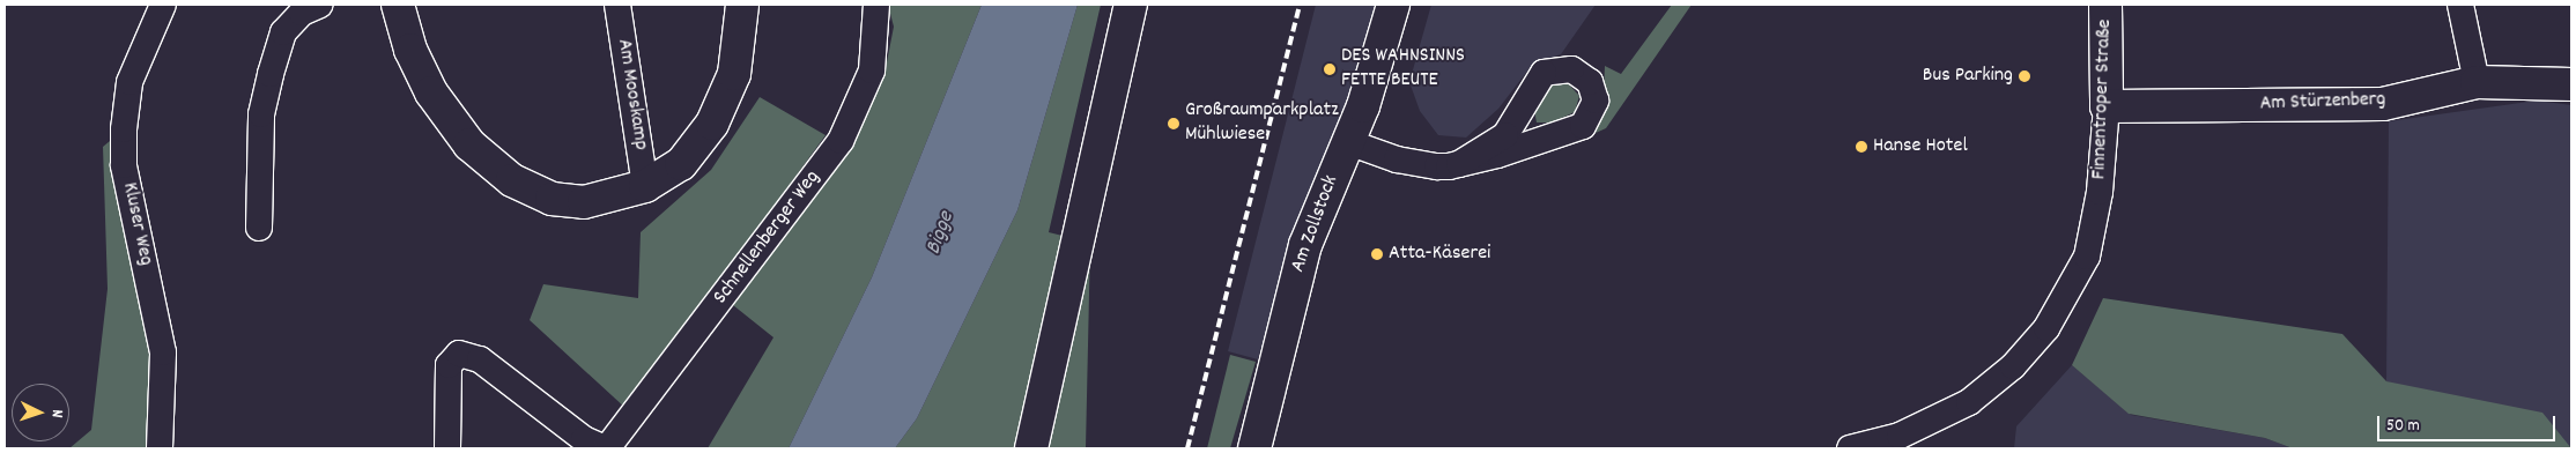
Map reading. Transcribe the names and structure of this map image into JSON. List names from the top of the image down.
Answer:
{
  "streets": {
    "street": [
      "Am Mooskamp",
      "Finnentroper Straße",
      "Am Stürzenberg",
      "Kluser Weg",
      "Am Zollstock",
      "Schnellenberger Weg"
    ]
  },
  "crossings": [
    ["Finnentroper Straße", "Am Stürzenberg"]
  ],
  "water": ["Bigge"],
  "places": [
    "DES WAHNSINNS FETTE BEUTE",
    "Bus Parking",
    "Großraumparkplatz Mühlwiese",
    "Hanse Hotel",
    "Atta-Käserei"
  ],
  "scale_bar": "50 m",
  "north": "right"
}
